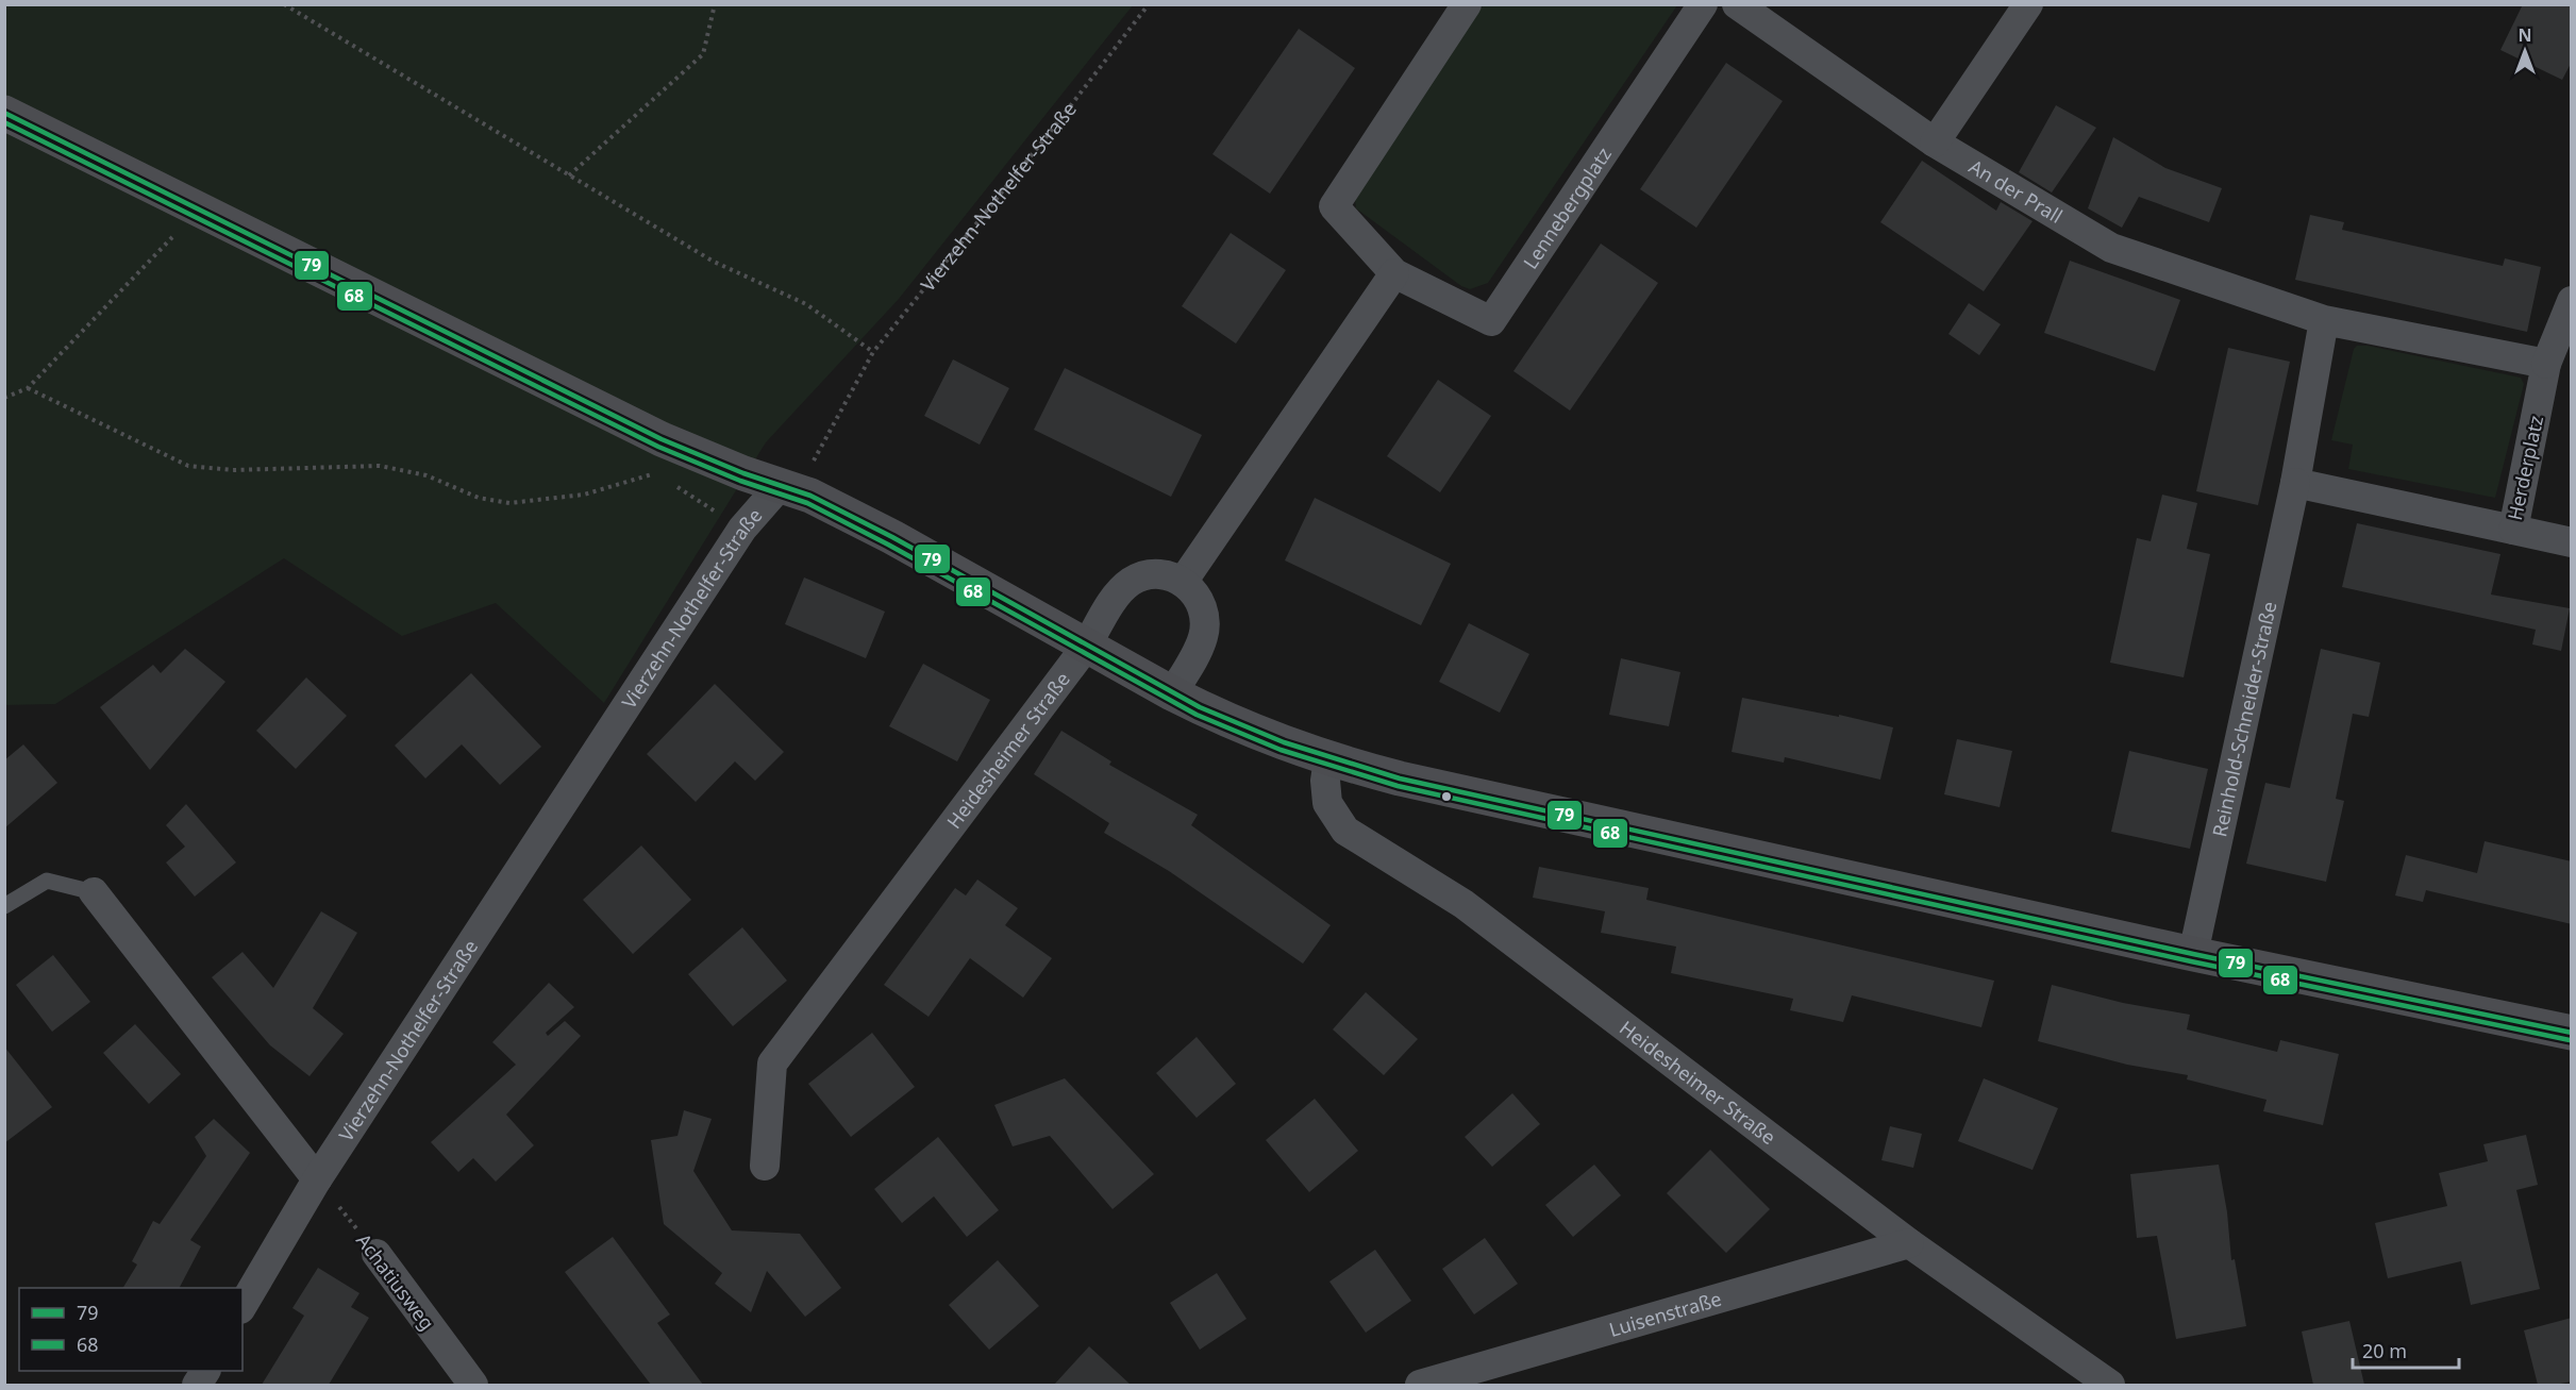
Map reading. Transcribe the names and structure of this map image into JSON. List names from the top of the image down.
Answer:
{
  "streets": {
    "street": [
      "An der Prall",
      "Vierzehn-Nothelfer-Straße",
      "Lennebergplatz",
      "Herderplatz",
      "Reinhold-Schneider-Straße",
      "Heidesheimer Straße",
      "Achatiusweg",
      "Luisenstraße"
    ]
  },
  "crossings": [
    ["Vierzehn-Nothelfer-Straße", "Achatiusweg"],
    ["Herderplatz", "Reinhold-Schneider-Straße"],
    ["Heidesheimer Straße", "Luisenstraße"]
  ],
  "lines": ["transit line 79", "transit line 68"],
  "legend": ["79", "68"],
  "scale_bar": "20 m",
  "north": "top"
}
